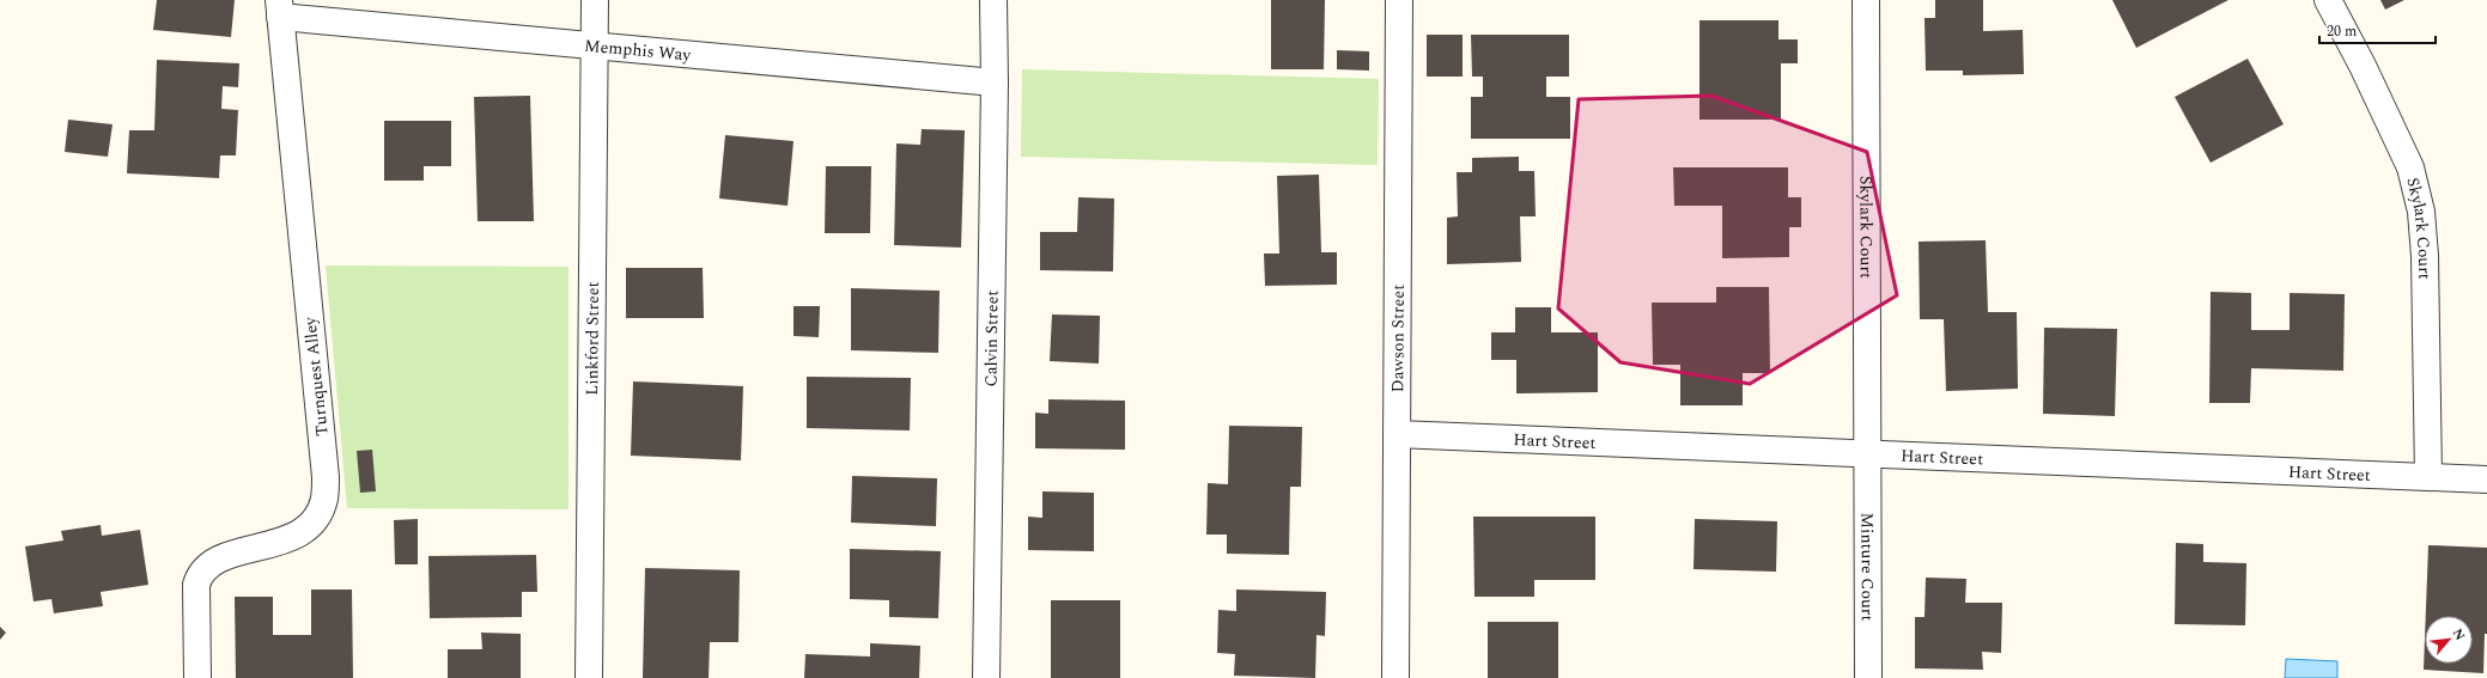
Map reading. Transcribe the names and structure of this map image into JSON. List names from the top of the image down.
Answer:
{
  "streets": {
    "street": [
      "Memphis Way",
      "Skylark Court",
      "Linkford Street",
      "Calvin Street",
      "Dawson Street",
      "Turnquest Alley",
      "Hart Street",
      "Minture Court"
    ]
  },
  "crossings": [
    ["Memphis Way", "Linkford Street"],
    ["Memphis Way", "Calvin Street"],
    ["Memphis Way", "Turnquest Alley"],
    ["Skylark Court", "Hart Street"],
    ["Skylark Court", "Minture Court"],
    ["Dawson Street", "Hart Street"],
    ["Hart Street", "Minture Court"]
  ],
  "scale_bar": "20 m",
  "north": "top right"
}
